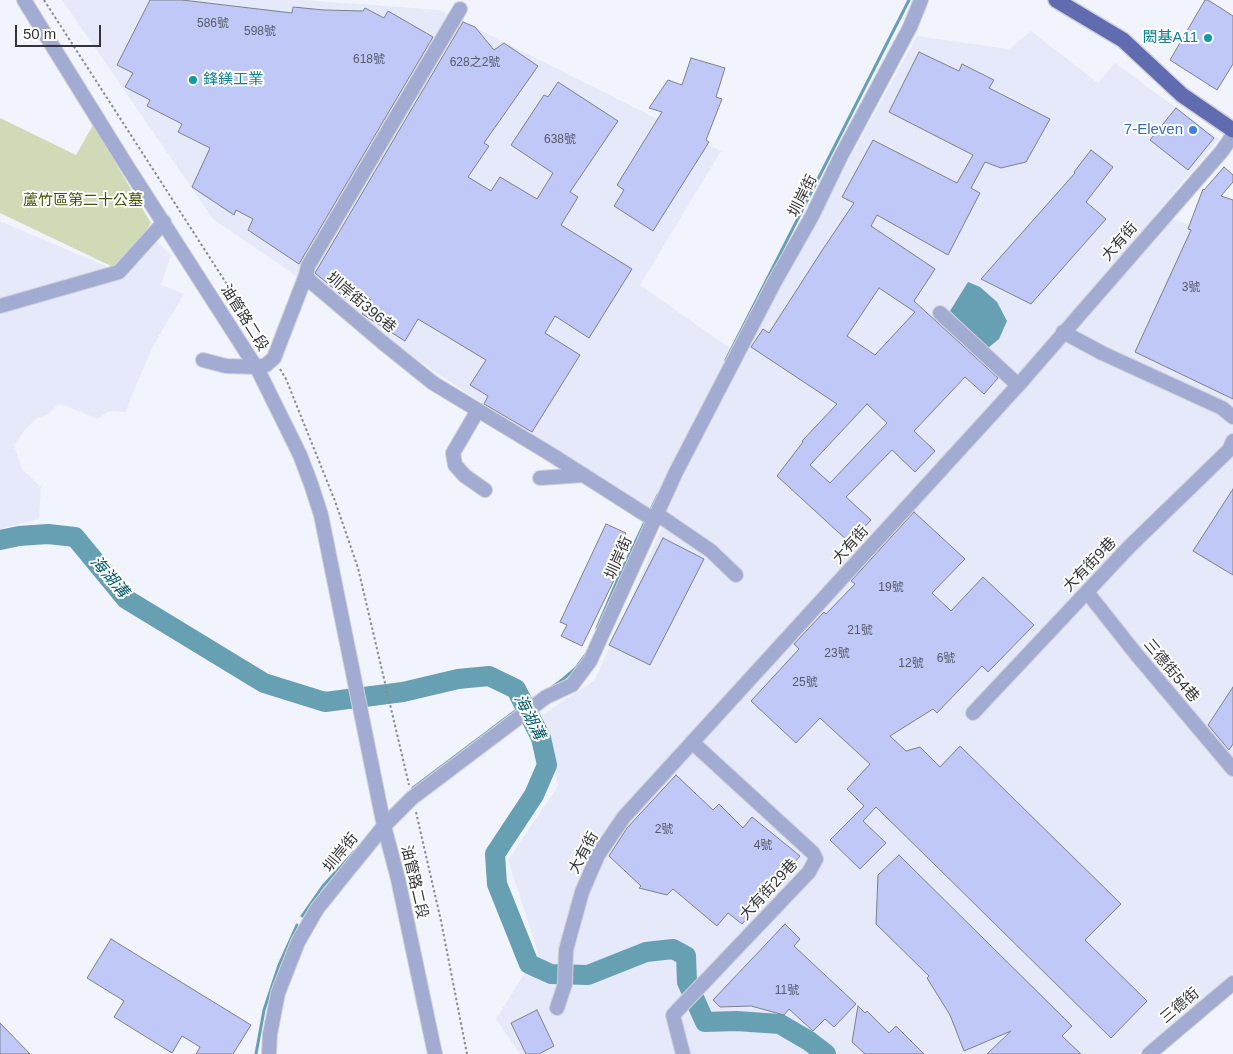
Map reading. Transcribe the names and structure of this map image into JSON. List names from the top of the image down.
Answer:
{
  "streets": {
    "street": [
      "圳岸街",
      "大有街",
      "圳岸街396巷",
      "油管路二段",
      "大有街9巷",
      "三德街54巷",
      "大有街29巷",
      "三德街"
    ]
  },
  "crossings": [
    ["圳岸街", "圳岸街396巷"],
    ["圳岸街", "油管路二段"],
    ["大有街", "大有街29巷"],
    ["大有街9巷", "三德街54巷"]
  ],
  "water": ["海湖溝"],
  "parks": ["蘆竹區第二十公墓"],
  "places": ["閎基A11", "鋒鎂工業", "7-Eleven"],
  "house_numbers": [
    "586號",
    "598號",
    "618號",
    "628之2號",
    "638號",
    "3號",
    "19號",
    "21號",
    "23號",
    "6號",
    "12號",
    "25號",
    "2號",
    "4號",
    "11號"
  ],
  "scale_bar": "50 m"
}
